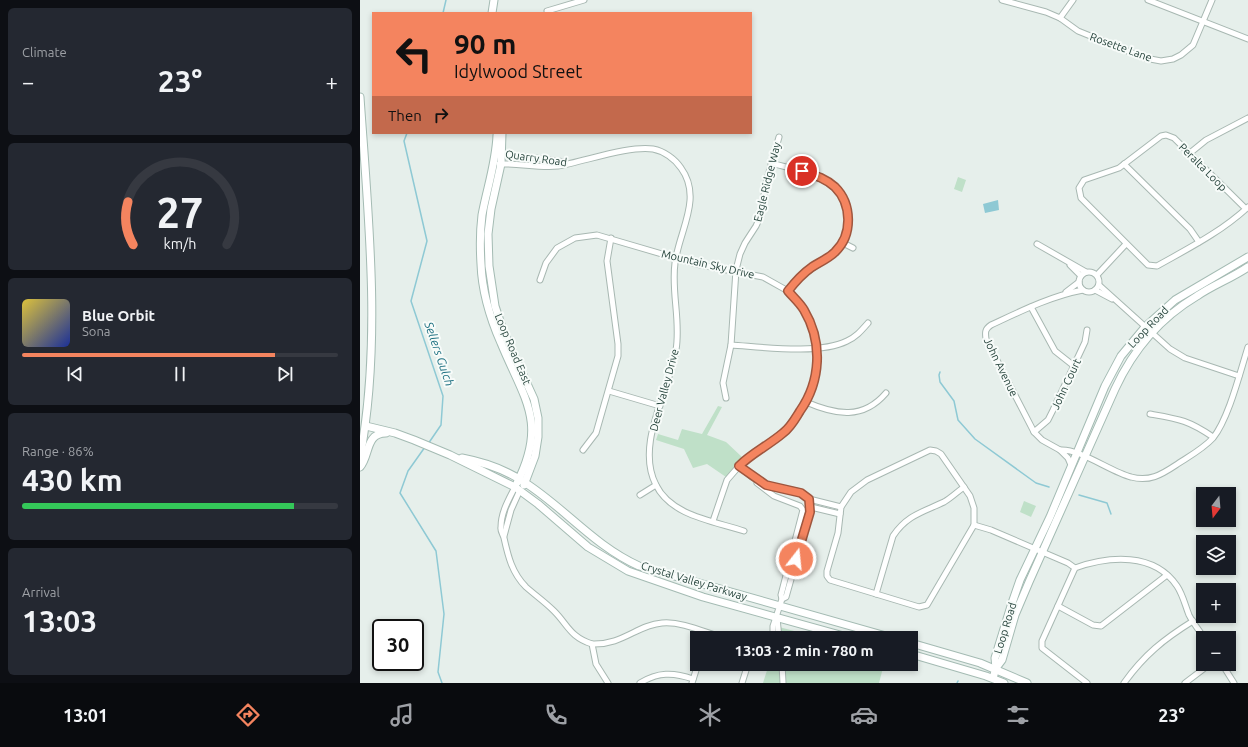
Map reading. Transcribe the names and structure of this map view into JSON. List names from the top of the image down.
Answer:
{
  "streets": {
    "main road": ["Loop Road", "Loop Road East", "Crystal Valley Parkway"],
    "street": [
      "Rosette Lane",
      "Quarry Road",
      "Peralta Loop",
      "Eagle Ridge Way",
      "Mountain Sky Drive",
      "John Avenue",
      "John Court",
      "Deer Valley Drive"
    ]
  },
  "crossings": [
    ["Quarry Road", "Loop Road East"],
    ["Quarry Road", "Deer Valley Drive"],
    ["Eagle Ridge Way", "Mountain Sky Drive"],
    ["Mountain Sky Drive", "Deer Valley Drive"],
    ["Loop Road", "John Avenue"],
    ["Loop Road East", "Crystal Valley Parkway"],
    ["John Avenue", "John Court"]
  ],
  "water": ["Sellers Gulch"],
  "north": "bottom",
  "page": {
    "tile": [
      "Climate",
      ["Range · 86%", "430 km"],
      ["Arrival", "13:03"]
    ],
    "turn": ["90 m", "Idylwood Street"],
    "heat": ["−", "23°", "+"],
    "then": "Then",
    "song": ["Blue Orbit", "Sona"],
    "map_buttons": ["+", "−"],
    "limit": "30",
    "trip": "13:03 · 2 min · 780 m",
    "tabs": ["13:01", "23°"],
    "gauge": ["27", "km/h"]
  }
}
